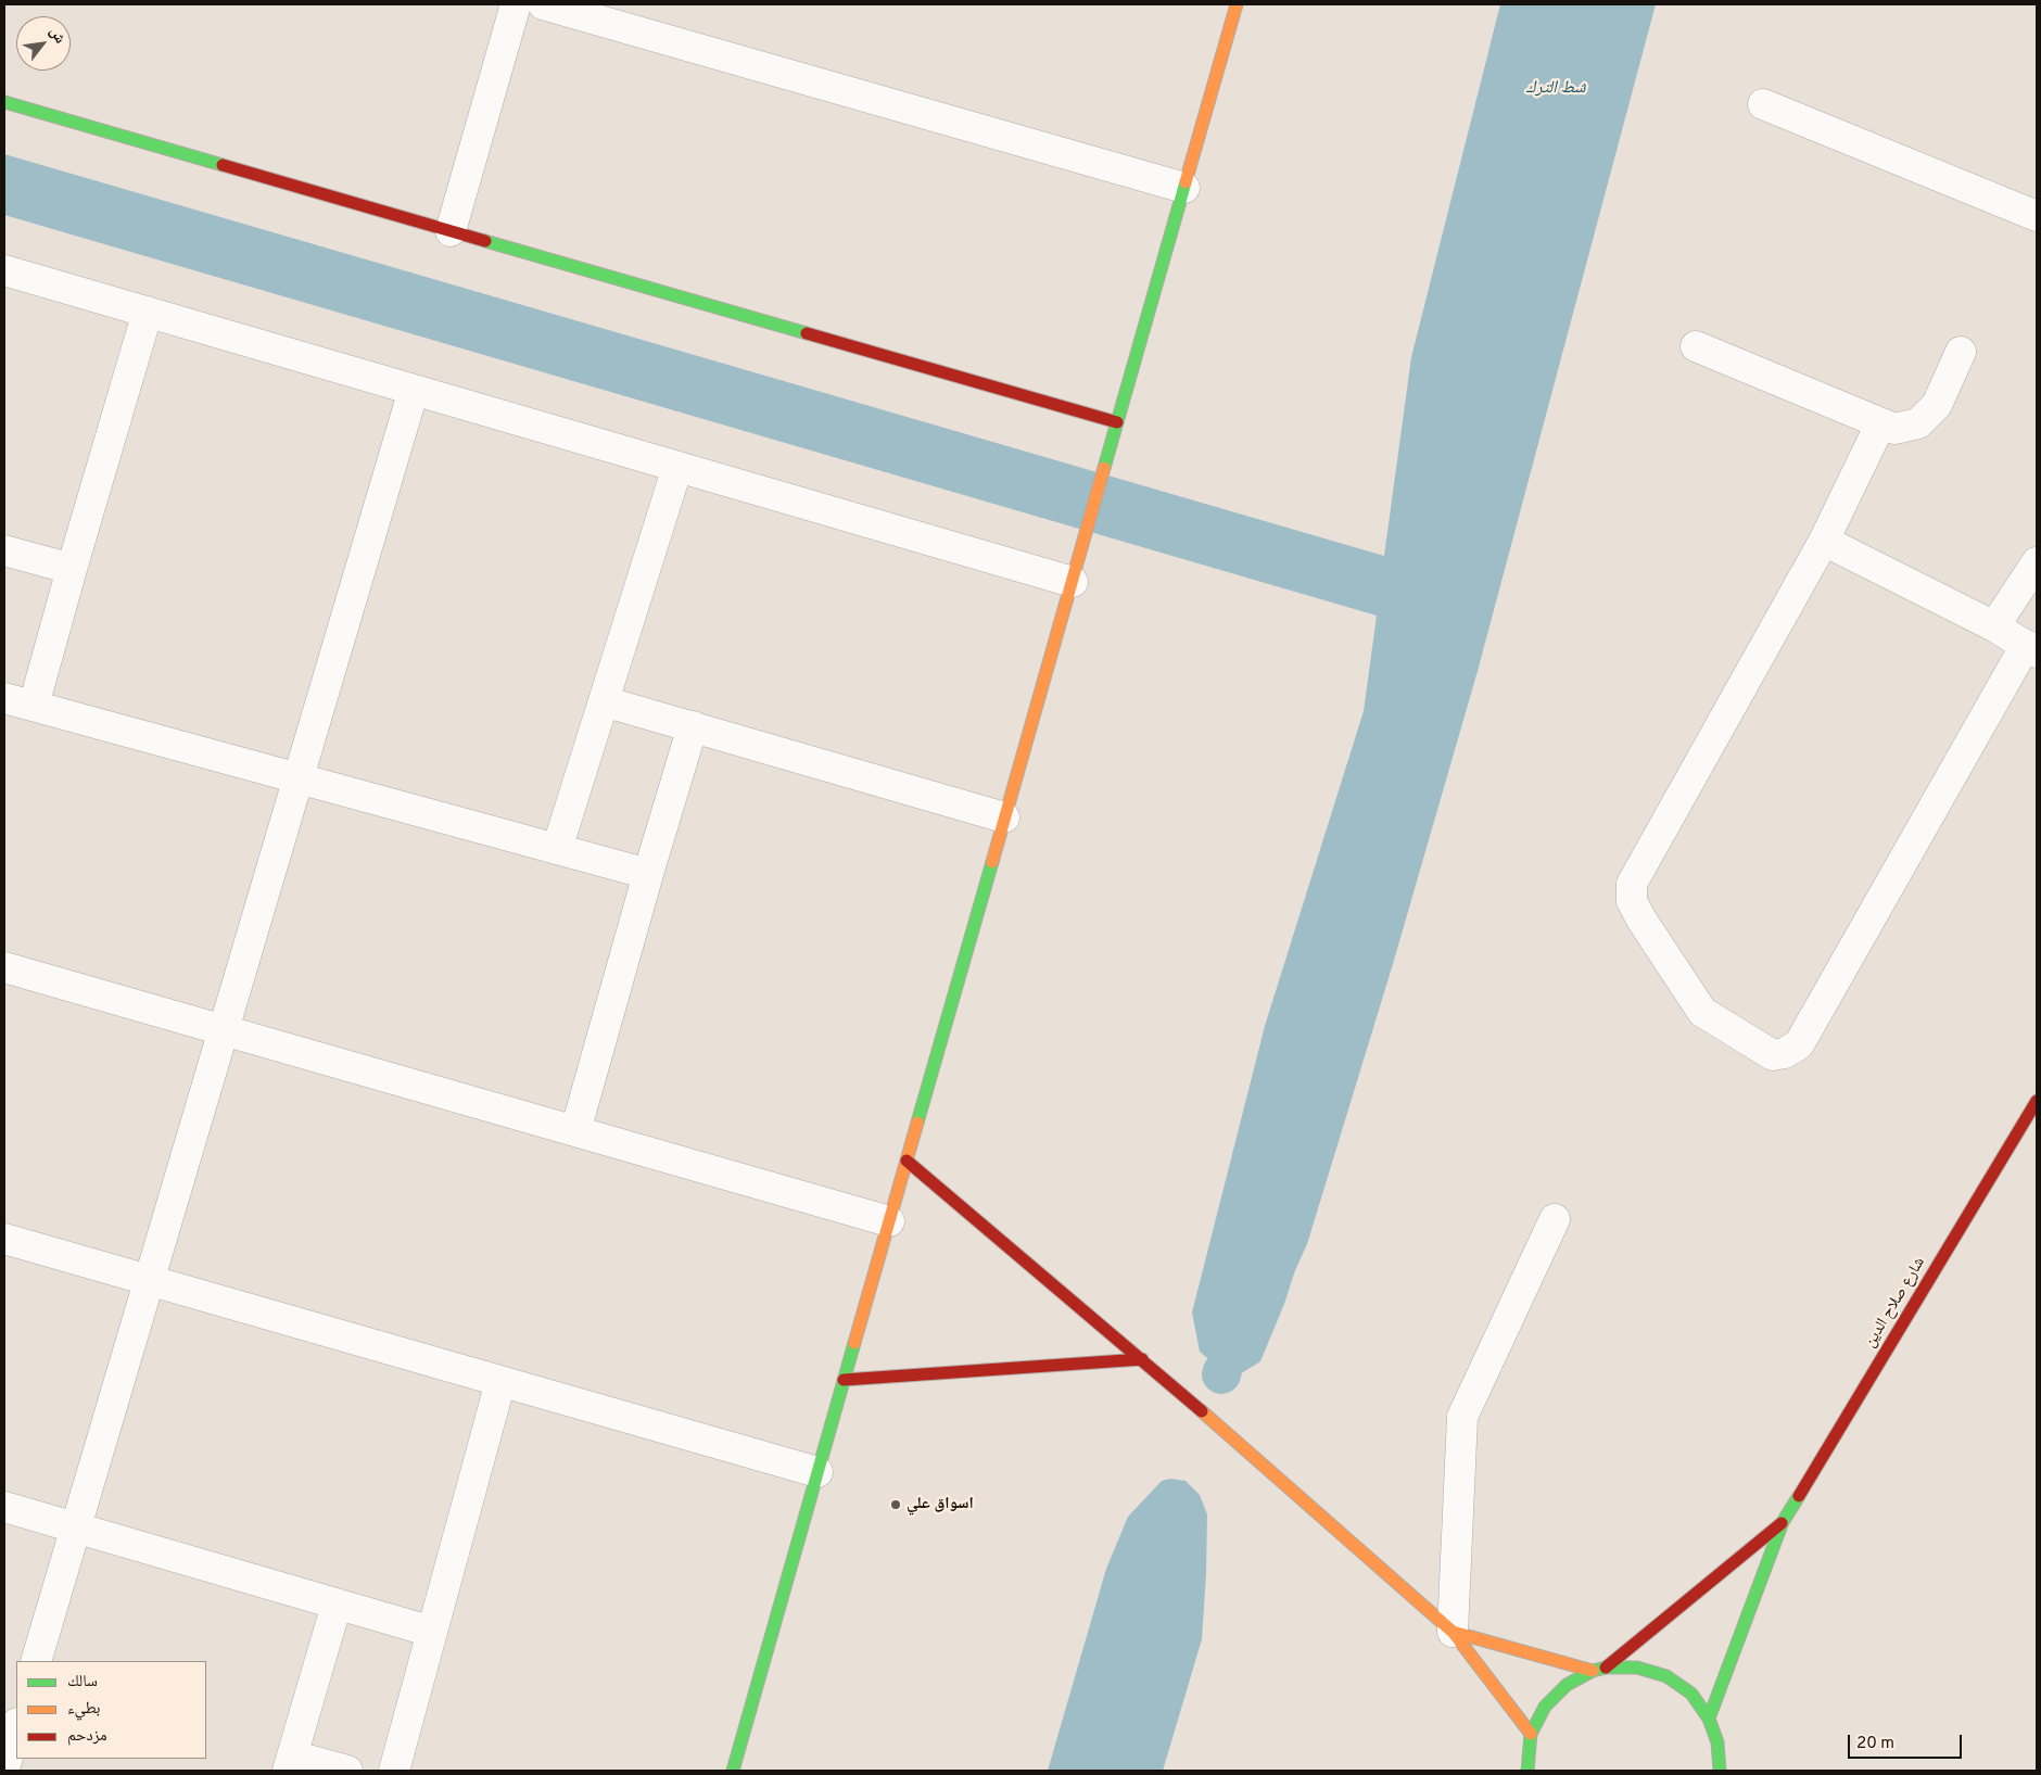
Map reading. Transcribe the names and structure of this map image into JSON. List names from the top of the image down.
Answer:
{
  "streets": {
    "street": ["شارع صلاح الدين"]
  },
  "water": ["شط الترك"],
  "places": ["اسواق علي"],
  "legend": ["سالك", "بطيء", "مزدحم"],
  "scale_bar": "20 m",
  "north": "top right"
}
